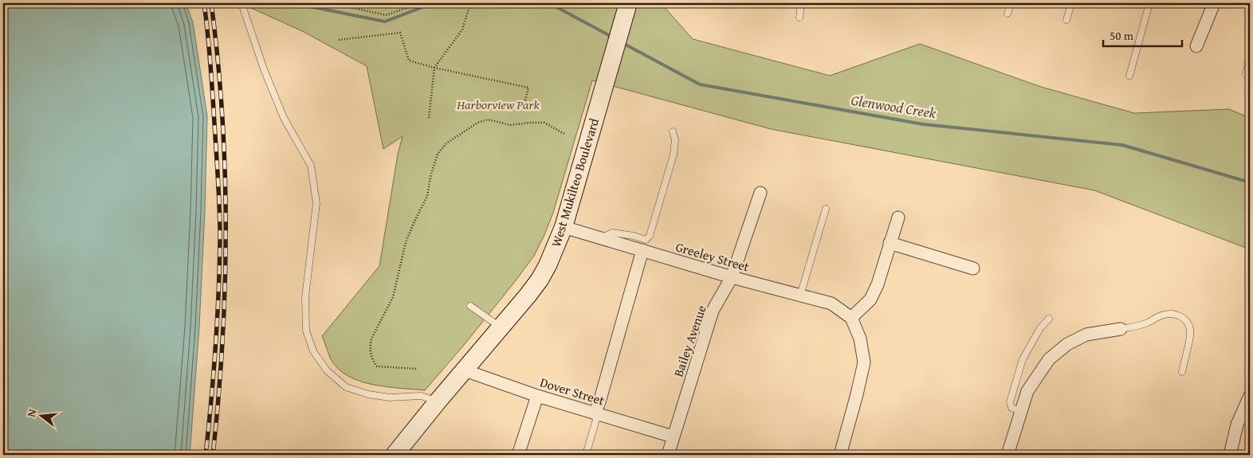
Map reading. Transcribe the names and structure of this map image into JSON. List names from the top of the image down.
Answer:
{
  "streets": {
    "main road": ["West Mukilteo Boulevard"],
    "street": ["Greeley Street", "Bailey Avenue", "Dover Street"]
  },
  "crossings": [
    ["West Mukilteo Boulevard", "Greeley Street"],
    ["West Mukilteo Boulevard", "Dover Street"],
    ["Greeley Street", "Bailey Avenue"],
    ["Bailey Avenue", "Dover Street"]
  ],
  "water": ["Glenwood Creek"],
  "parks": ["Harborview Park"],
  "scale_bar": "50 m",
  "north": "left"
}
